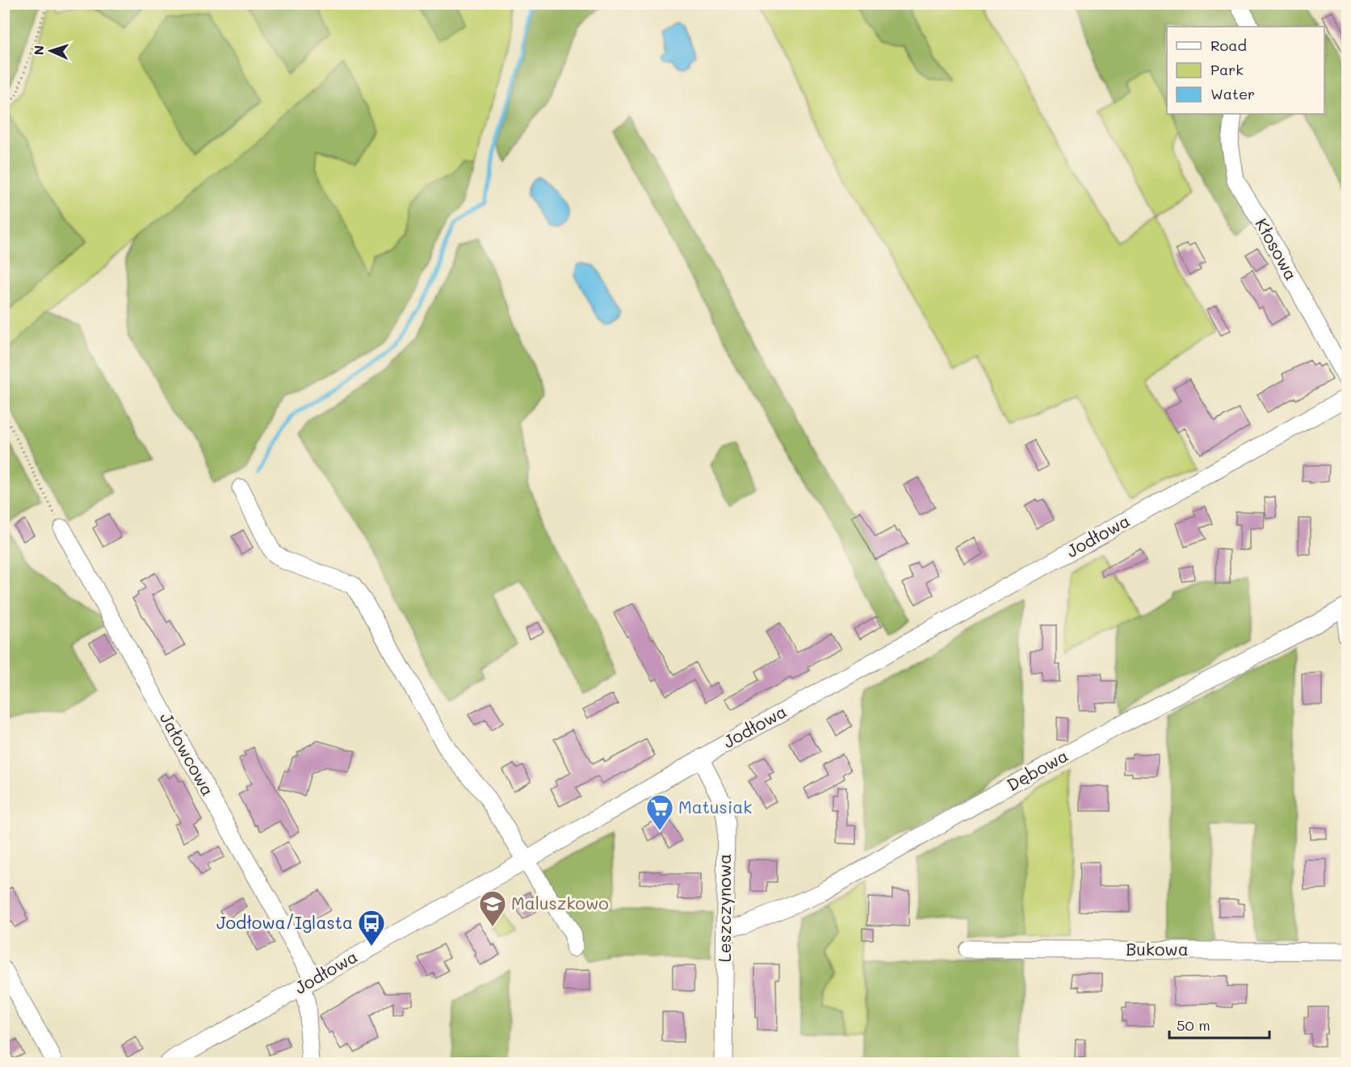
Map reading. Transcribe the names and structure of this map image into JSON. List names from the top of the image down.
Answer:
{
  "streets": {
    "street": [
      "Kłosowa",
      "Jodłowa",
      "Jałowcowa",
      "Dębowa",
      "Leszczynowa",
      "Bukowa"
    ]
  },
  "crossings": [
    ["Jodłowa", "Jałowcowa"],
    ["Jodłowa", "Leszczynowa"],
    ["Dębowa", "Leszczynowa"]
  ],
  "places": {
    "supermarket": ["Matusiak"],
    "school or university": ["Maluszkowo"],
    "bus stop": ["Jodłowa/Iglasta"]
  },
  "legend": ["Road", "Park", "Water"],
  "scale_bar": "50 m",
  "north": "left"
}
